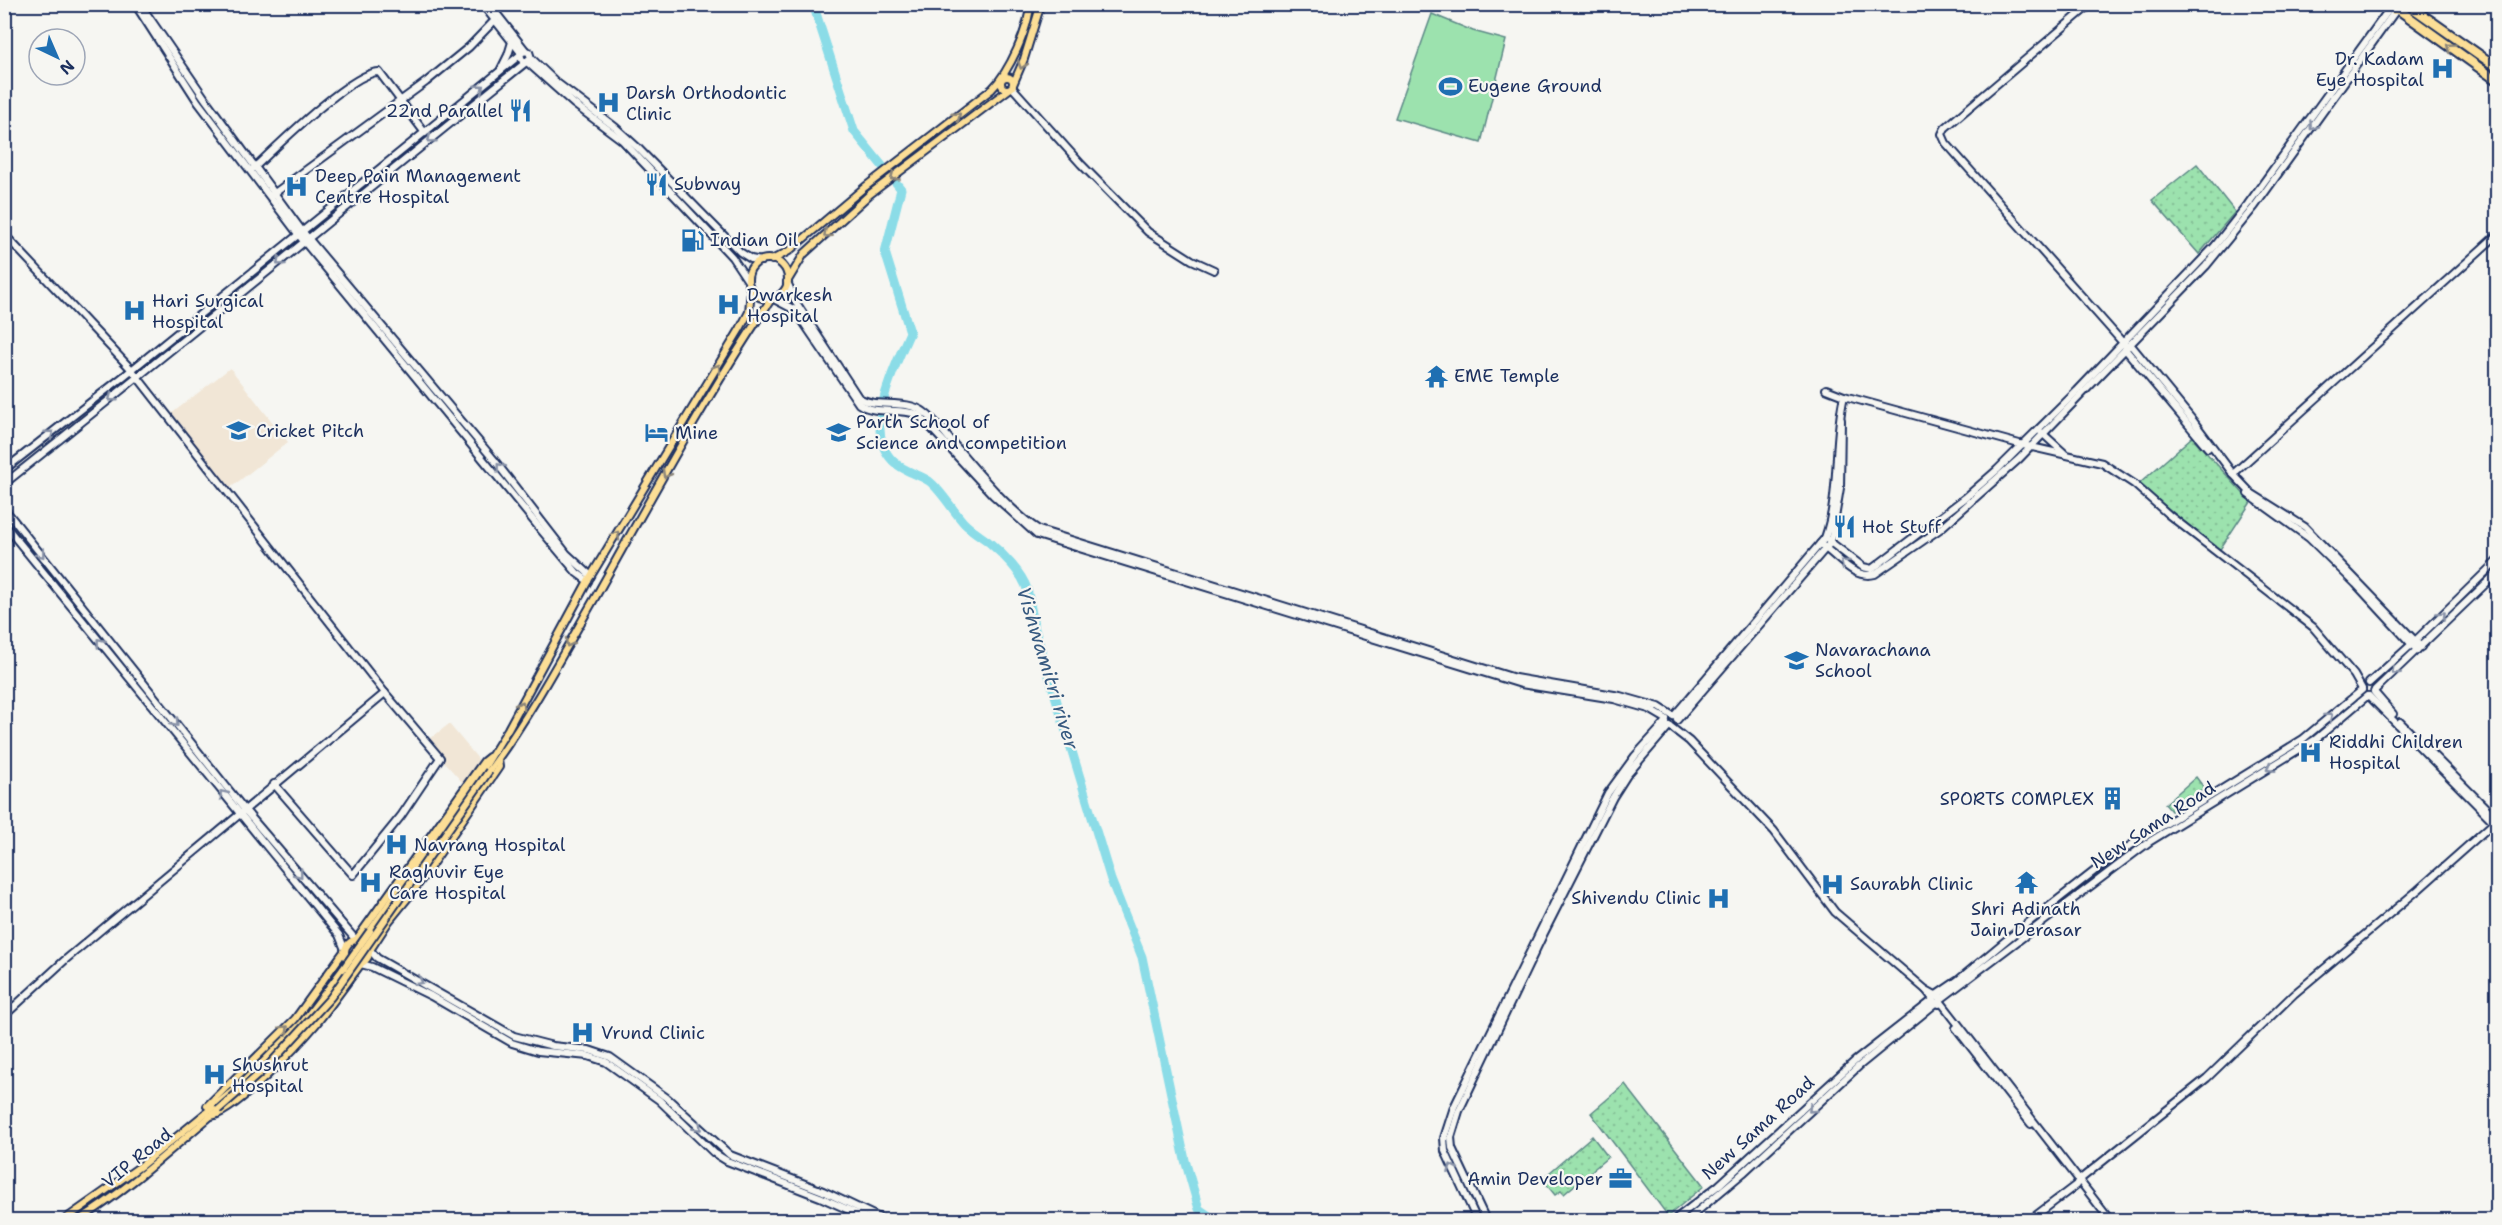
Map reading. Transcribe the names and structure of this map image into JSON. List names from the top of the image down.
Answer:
{
  "streets": {
    "main road": ["VIP Road"],
    "street": ["New Sama Road"]
  },
  "water": ["Vishwamitri river"],
  "places": {
    "hospital": [
      "Dr. Kadam Eye Hospital",
      "Darsh Orthodontic Clinic",
      "Deep Pain Management Centre Hospital",
      "Dwarkesh Hospital",
      "Hari Surgical Hospital",
      "Riddhi Children Hospital",
      "Navrang Hospital",
      "Raghuvir Eye Care Hospital",
      "Saurabh Clinic",
      "Shivendu Clinic",
      "Vrund Clinic",
      "Shushrut Hospital"
    ],
    "sports": ["Eugene Ground"],
    "restaurant": ["22nd Parallel", "Subway", "Hot Stuff"],
    "fuel station": ["Indian Oil"],
    "temple": ["EME Temple", "Shri Adinath Jain Derasar"],
    "school or university": ["Cricket Pitch", "Parth School of Science and competition", "Navarachana School"],
    "hotel": ["Mine"],
    "building": ["SPORTS COMPLEX"],
    "office": ["Amin Developer"]
  },
  "north": "bottom right"
}
